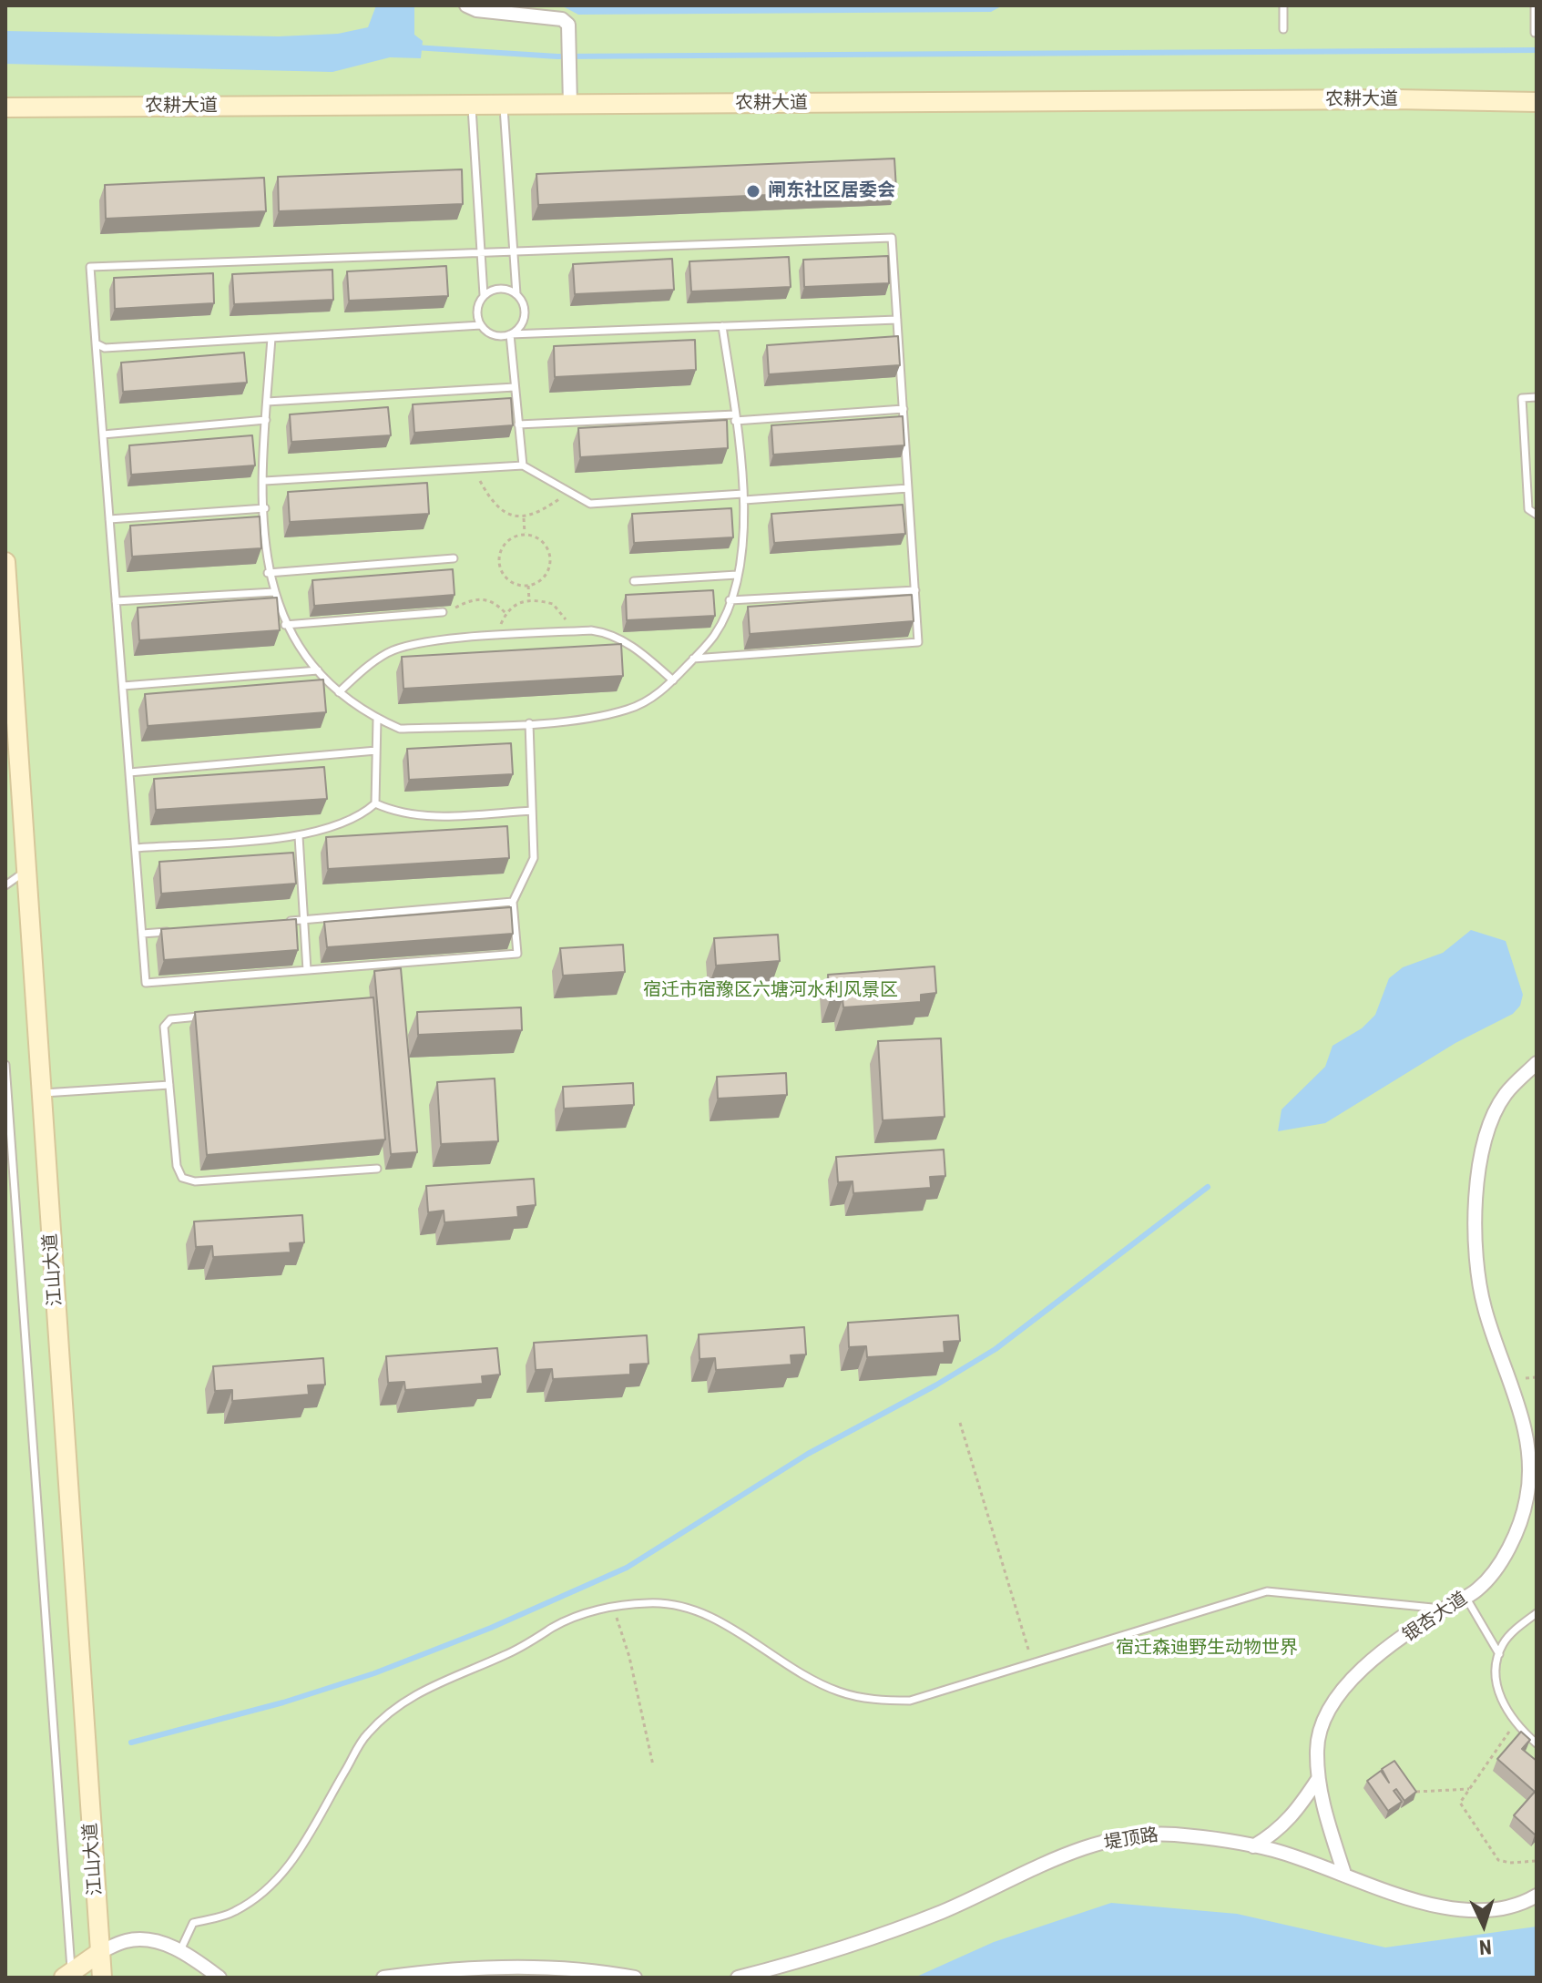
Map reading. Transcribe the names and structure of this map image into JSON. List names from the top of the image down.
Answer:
{
  "streets": {
    "street": [
      "农耕大道",
      "江山大道",
      "银杏大道",
      "堤顶路"
    ]
  },
  "crossings": [
    ["银杏大道", "堤顶路"]
  ],
  "parks": ["宿迁市宿豫区六塘河水利风景区", "宿迁森迪野生动物世界"],
  "places": ["闸东社区居委会"],
  "north": "bottom"
}
